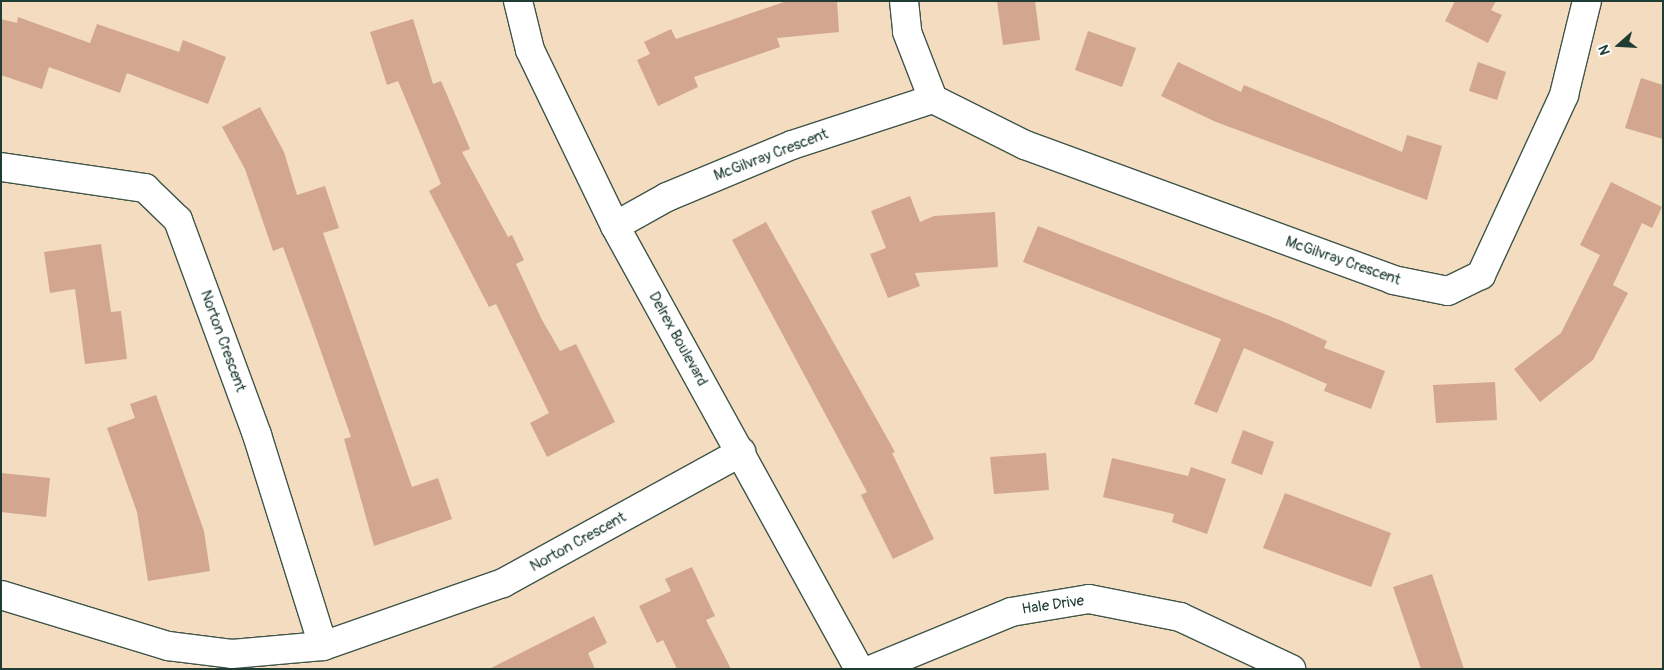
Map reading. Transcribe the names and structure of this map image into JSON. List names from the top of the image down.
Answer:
{
  "streets": {
    "street": [
      "McGilvray Crescent",
      "Delrex Boulevard",
      "Norton Crescent",
      "Hale Drive"
    ]
  },
  "crossings": [
    ["McGilvray Crescent", "Delrex Boulevard"],
    ["Delrex Boulevard", "Norton Crescent"]
  ],
  "north": "left"
}
